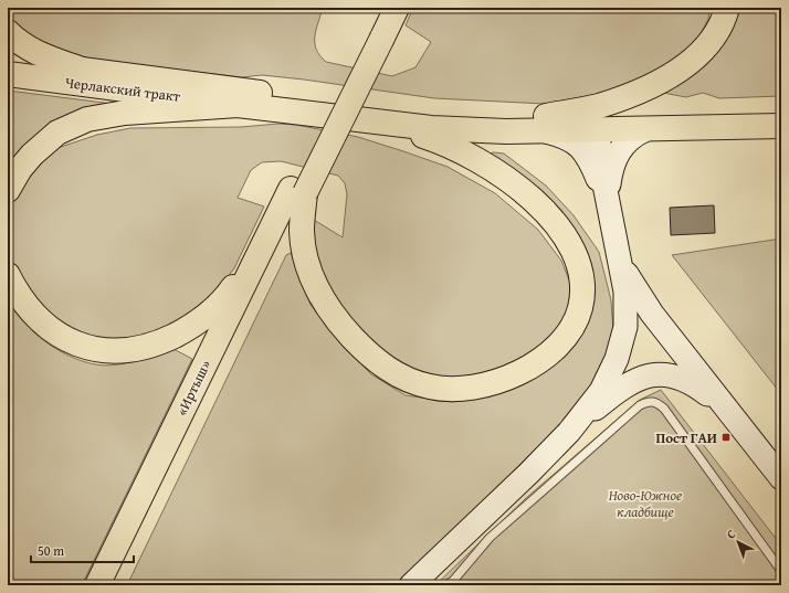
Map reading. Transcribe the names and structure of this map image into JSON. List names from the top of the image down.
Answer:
{
  "streets": {
    "main road": ["Черлакский тракт", "«Иртыш»"]
  },
  "parks": ["Ново-Южное кладбище"],
  "places": {
    "transit": ["Пост ГАИ"]
  },
  "scale_bar": "50 m",
  "north": "top left"
}
